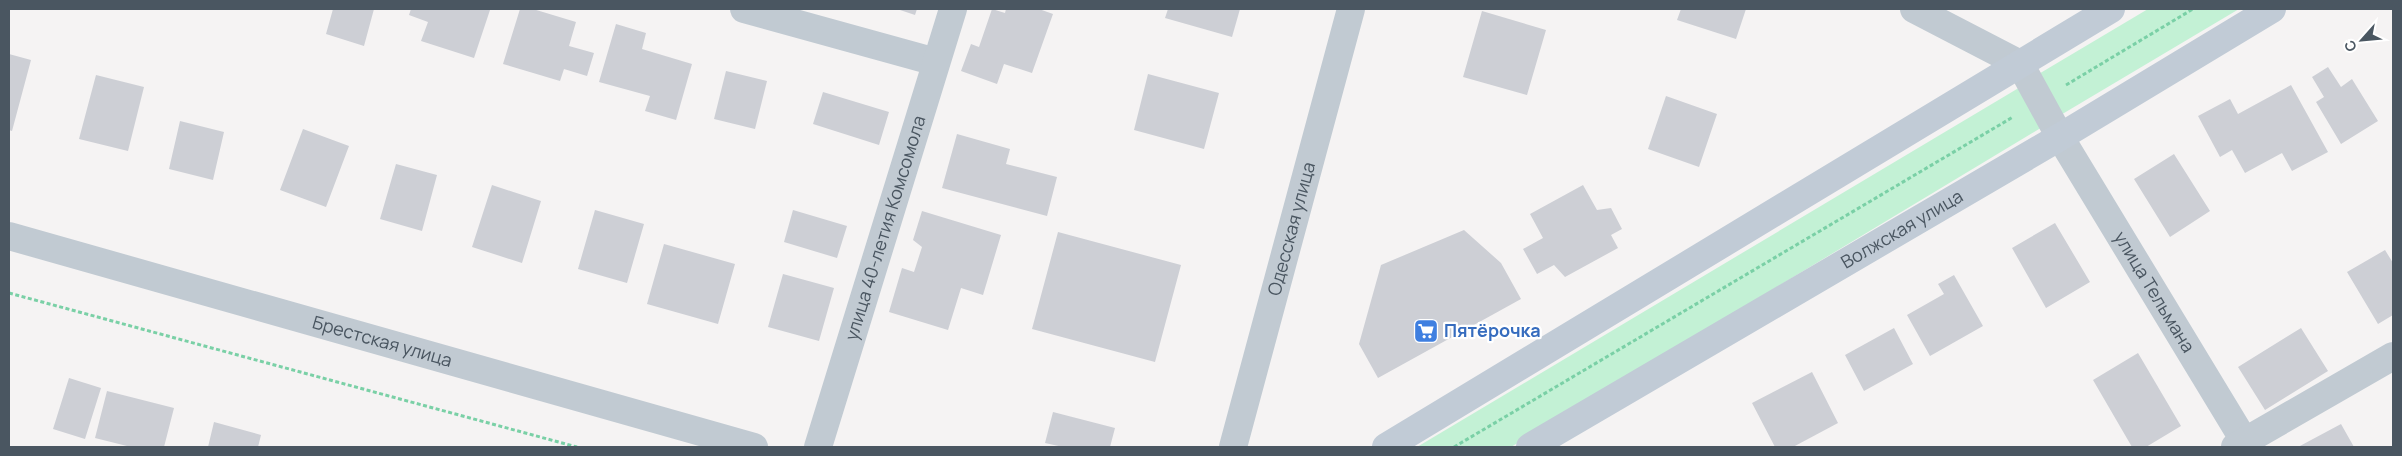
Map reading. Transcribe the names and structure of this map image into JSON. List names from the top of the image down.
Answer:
{
  "streets": {
    "main road": ["Волжская улица"],
    "street": [
      "улица 40-летия Комсомола",
      "Одесская улица",
      "улица Тельмана",
      "Брестская улица"
    ]
  },
  "crossings": [
    ["Волжская улица", "улица Тельмана"]
  ],
  "places": {
    "supermarket": ["Пятёрочка"]
  },
  "north": "bottom left"
}
